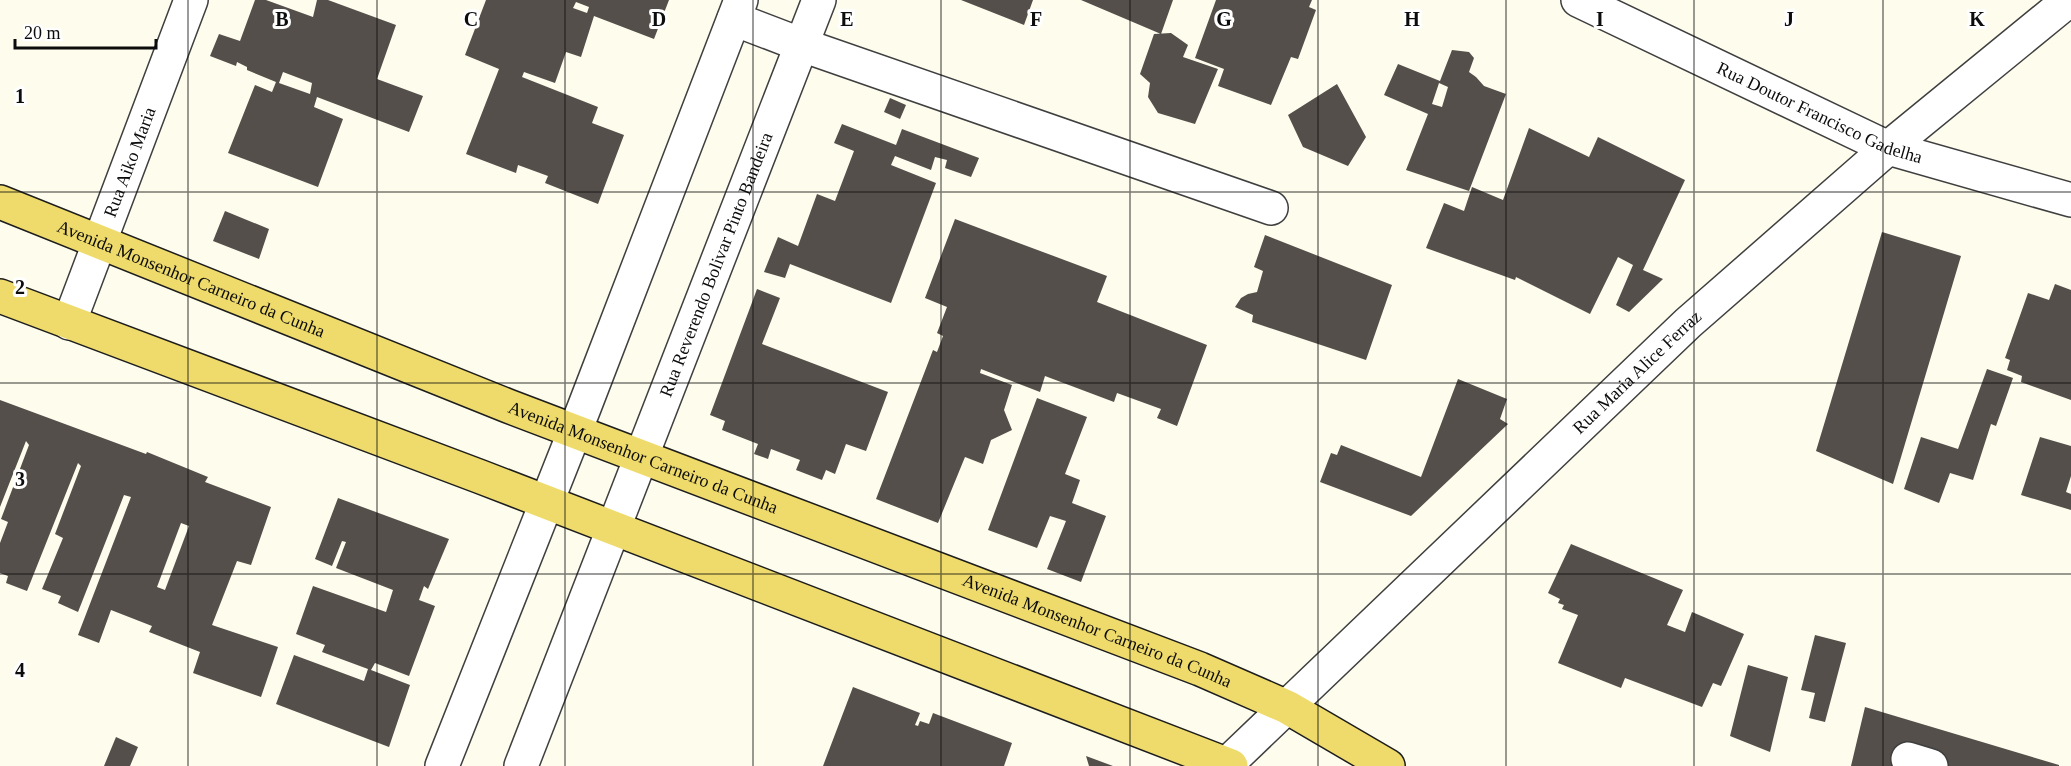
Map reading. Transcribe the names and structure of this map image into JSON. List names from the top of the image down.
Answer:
{
  "streets": {
    "main road": ["Avenida Monsenhor Carneiro da Cunha"],
    "street": [
      "Rua Doutor Francisco Gadelha",
      "Rua Aiko Maria",
      "Rua Reverendo Bolivar Pinto Bandeira",
      "Rua Maria Alice Ferraz"
    ]
  },
  "crossings": [
    ["Rua Doutor Francisco Gadelha", "Rua Maria Alice Ferraz"],
    ["Rua Aiko Maria", "Avenida Monsenhor Carneiro da Cunha"],
    ["Rua Reverendo Bolivar Pinto Bandeira", "Avenida Monsenhor Carneiro da Cunha"],
    ["Avenida Monsenhor Carneiro da Cunha", "Rua Maria Alice Ferraz"]
  ],
  "scale_bar": "20 m",
  "grid": {
    "columns": [
      "B",
      "C",
      "D",
      "E",
      "F",
      "G",
      "H",
      "I",
      "J",
      "K"
    ],
    "rows": [
      "1",
      "2",
      "3",
      "4"
    ]
  }
}
